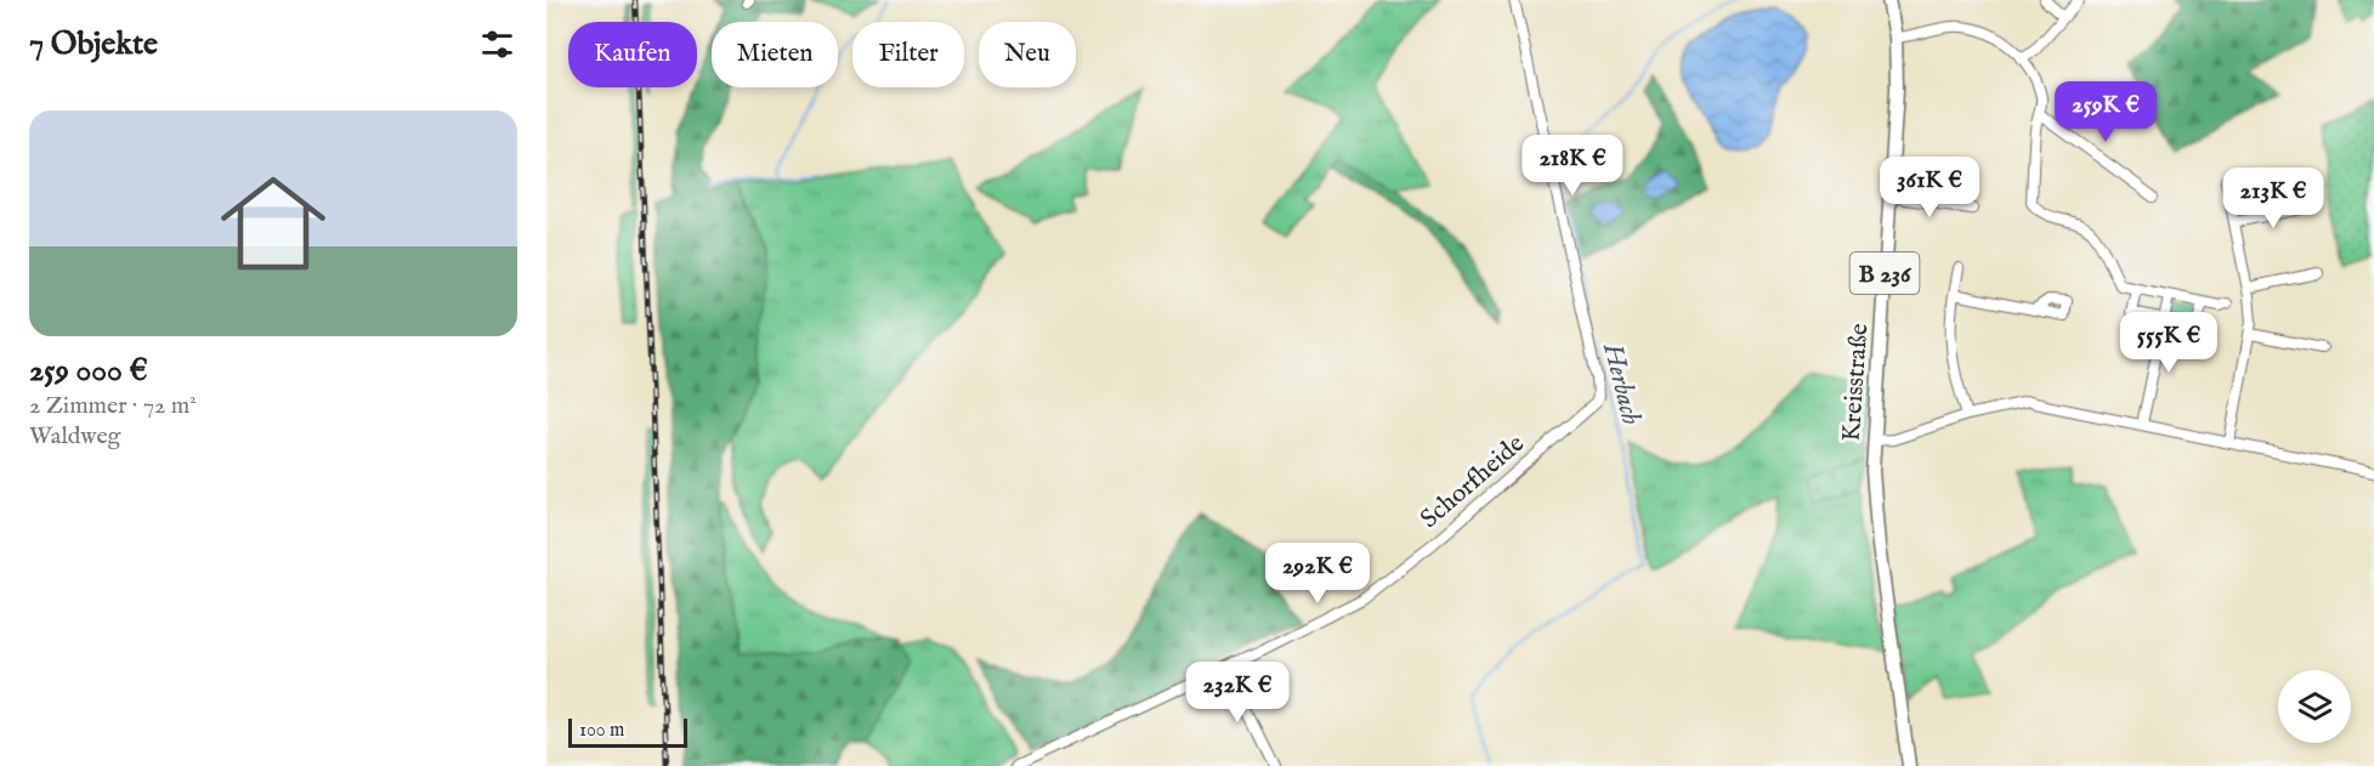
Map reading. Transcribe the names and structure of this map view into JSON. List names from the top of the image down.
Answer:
{
  "streets": {
    "main road": ["B 236", "Kreisstraße"],
    "street": ["Schorfheide"]
  },
  "water": ["Herbach"],
  "scale_bar": "100 m",
  "page": {
    "heading": "7 Objekte",
    "chip": [
      "Kaufen",
      "Mieten",
      "Filter",
      "Neu"
    ],
    "price": [
      "259K €",
      "218K €",
      "361K €",
      "213K €",
      "555K €",
      "292K €",
      "232K €"
    ],
    "list": [
      {
        "name": "259 000 €",
        "note": "2 Zimmer · 72 m² · Waldweg"
      }
    ],
    "scale": "100 m"
  }
}
